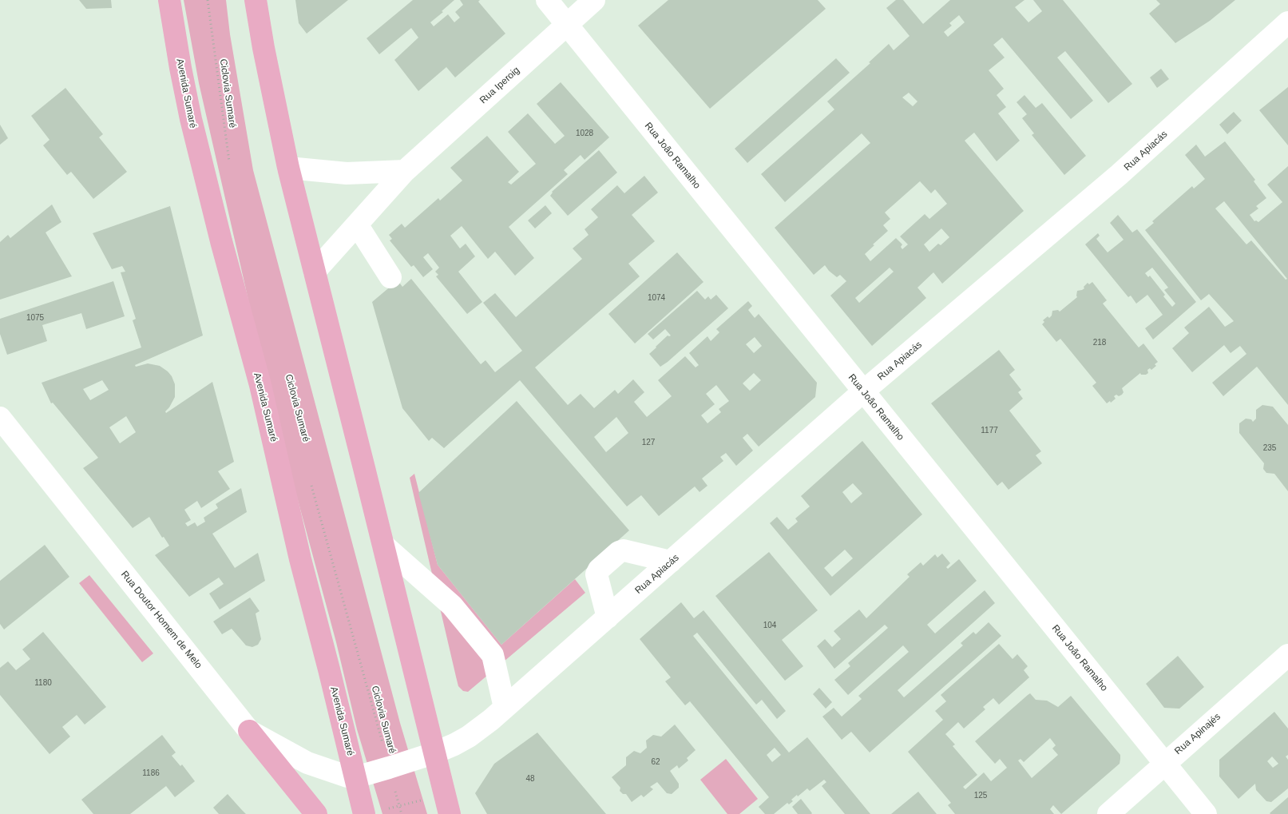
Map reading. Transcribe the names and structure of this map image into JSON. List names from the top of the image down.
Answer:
{
  "streets": {
    "main road": ["Avenida Sumaré"],
    "street": [
      "Rua Iperoig",
      "Rua Apiacás",
      "Rua João Ramalho",
      "Rua Doutor Homem de Melo",
      "Rua Apinajés"
    ],
    "path": ["Ciclovia Sumaré"]
  },
  "crossings": [
    ["Rua Iperoig", "Rua João Ramalho"],
    ["Avenida Sumaré", "Rua Apiacás"],
    ["Avenida Sumaré", "Rua Doutor Homem de Melo"],
    ["Ciclovia Sumaré", "Rua Apiacás"],
    ["Rua Apiacás", "Rua João Ramalho"],
    ["Rua Apiacás", "Rua Doutor Homem de Melo"],
    ["Rua João Ramalho", "Rua Apinajés"]
  ],
  "house_numbers": [
    "1028",
    "1074",
    "1075",
    "218",
    "1177",
    "127",
    "235",
    "104",
    "1180",
    "62",
    "1186",
    "48",
    "125"
  ]
}
